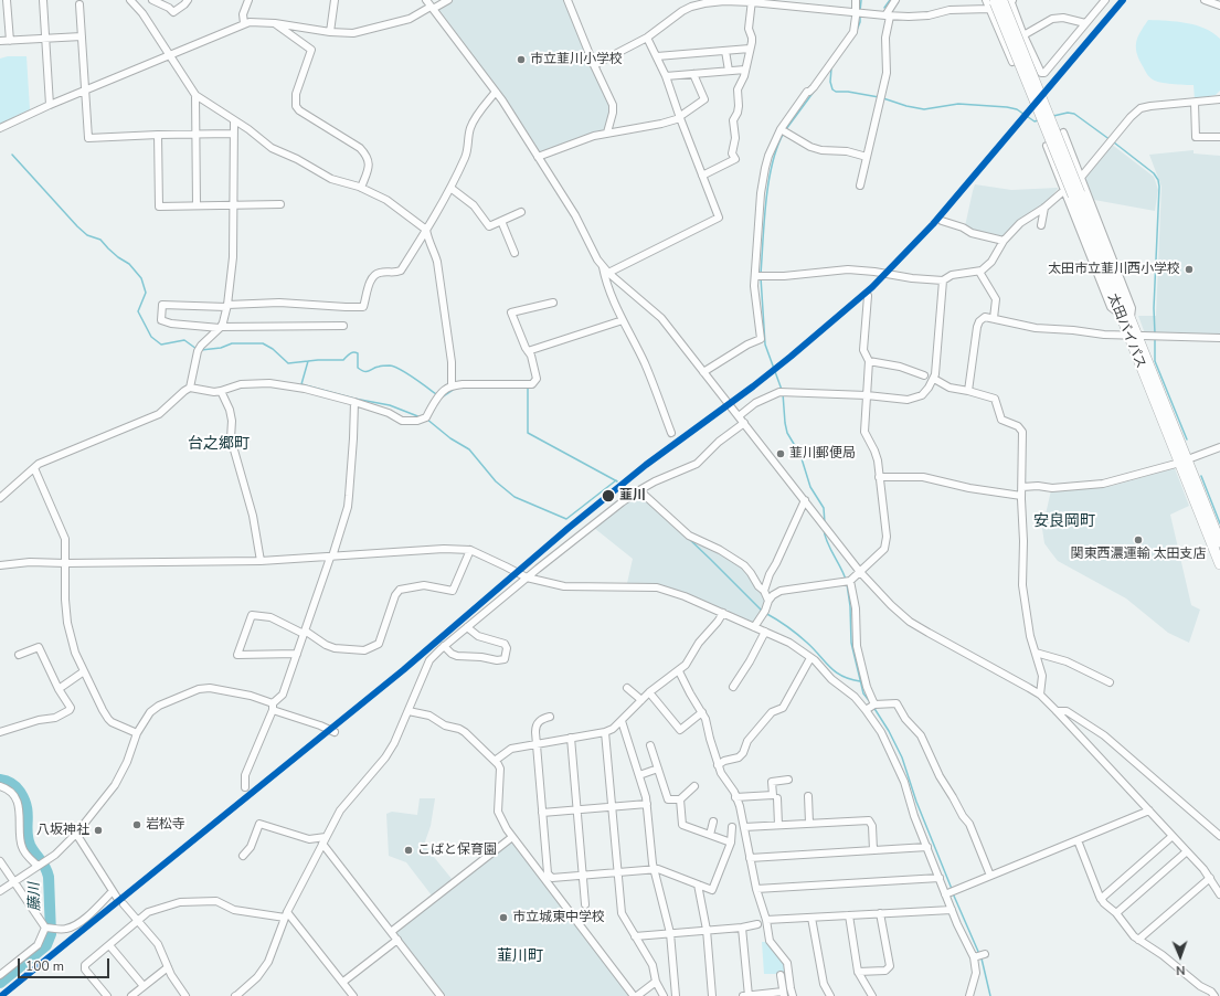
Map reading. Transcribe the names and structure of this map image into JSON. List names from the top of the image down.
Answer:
{
  "streets": {
    "highway": ["太田バイパス"]
  },
  "districts": ["台之郷町", "安良岡町", "韮川町"],
  "water": ["藤川"],
  "places": [
    "市立韮川小学校",
    "太田市立韮川西小学校",
    "韮川郵便局",
    "韮川",
    "関東西濃運輸 太田支店",
    "岩松寺",
    "八坂神社",
    "こばと保育園",
    "市立城東中学校"
  ],
  "scale_bar": "100 m",
  "north": "bottom"
}
